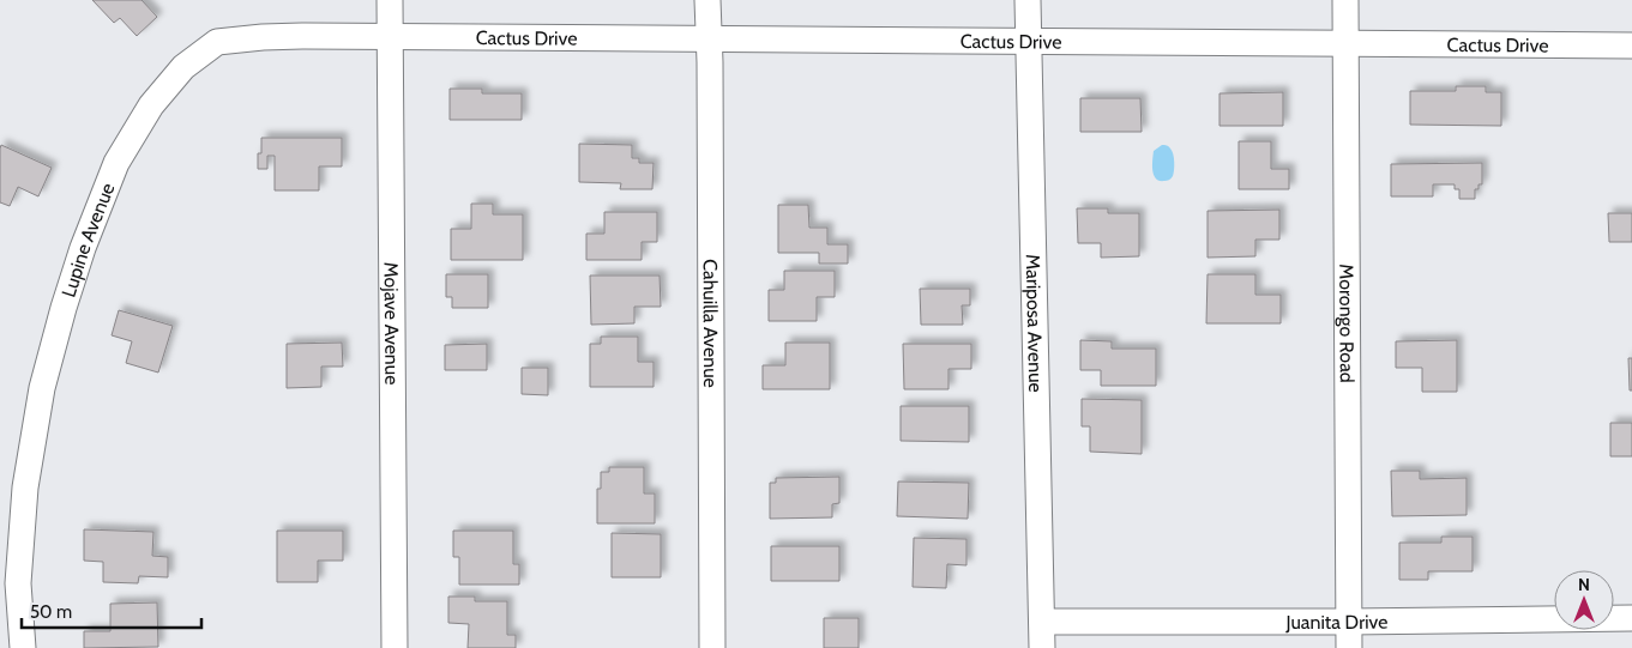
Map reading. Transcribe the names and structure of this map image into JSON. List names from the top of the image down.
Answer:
{
  "streets": {
    "street": [
      "Cactus Drive",
      "Lupine Avenue",
      "Mojave Avenue",
      "Cahuilla Avenue",
      "Morongo Road",
      "Mariposa Avenue",
      "Juanita Drive"
    ]
  },
  "crossings": [
    ["Cactus Drive", "Lupine Avenue"],
    ["Cactus Drive", "Mojave Avenue"],
    ["Cactus Drive", "Cahuilla Avenue"],
    ["Cactus Drive", "Morongo Road"],
    ["Cactus Drive", "Mariposa Avenue"],
    ["Lupine Avenue", "Mojave Avenue"],
    ["Morongo Road", "Juanita Drive"],
    ["Mariposa Avenue", "Juanita Drive"]
  ],
  "scale_bar": "50 m",
  "north": "top"
}
